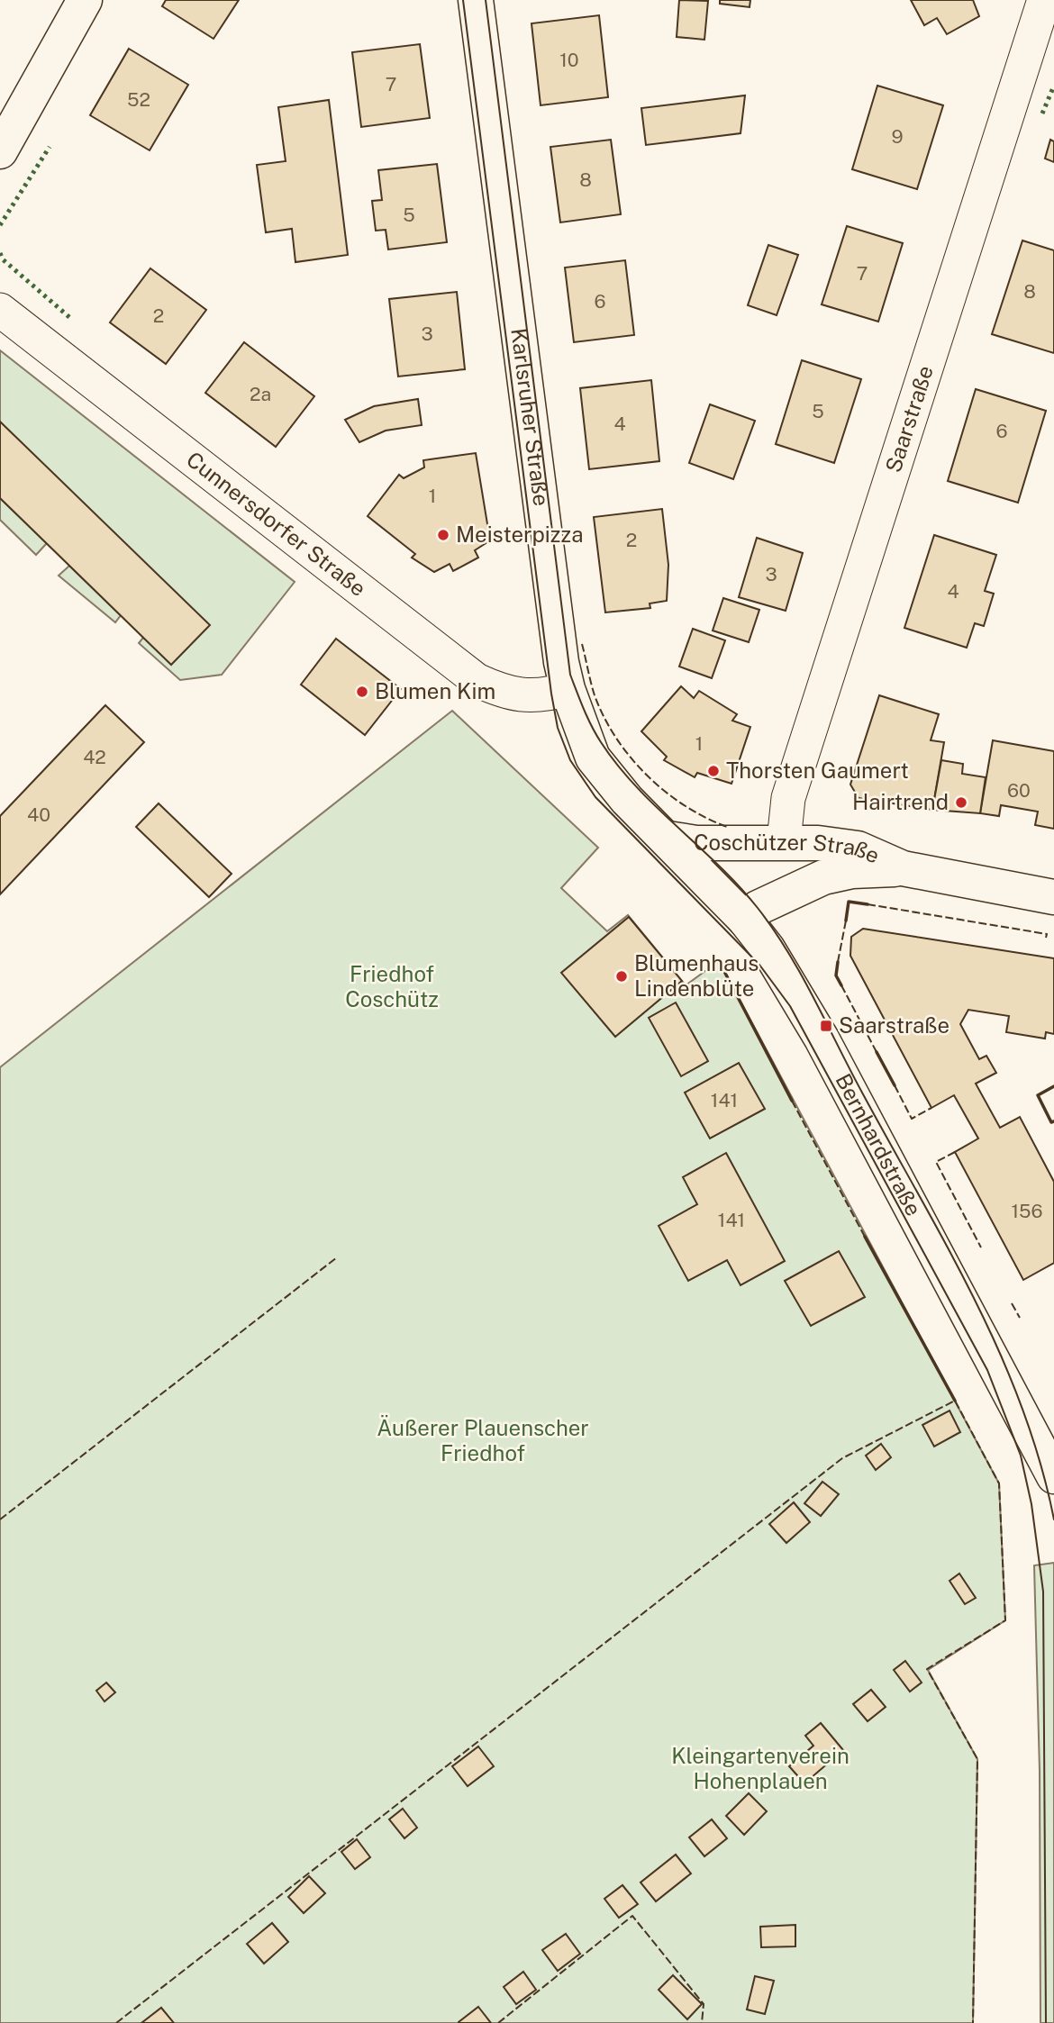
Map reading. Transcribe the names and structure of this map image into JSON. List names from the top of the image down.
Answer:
{
  "streets": {
    "street": [
      "Karlsruher Straße",
      "Saarstraße",
      "Cunnersdorfer Straße",
      "Coschützer Straße",
      "Bernhardstraße"
    ]
  },
  "crossings": [
    ["Karlsruher Straße", "Cunnersdorfer Straße"],
    ["Karlsruher Straße", "Coschützer Straße"],
    ["Karlsruher Straße", "Bernhardstraße"],
    ["Saarstraße", "Coschützer Straße"],
    ["Coschützer Straße", "Bernhardstraße"]
  ],
  "parks": ["Friedhof Coschütz", "Äußerer Plauenscher Friedhof", "Kleingartenverein Hohenplauen"],
  "places": {
    "other": [
      "Meisterpizza",
      "Blumen Kim",
      "Thorsten Gaumert",
      "Hairtrend",
      "Blumenhaus Lindenblüte"
    ],
    "transit": ["Saarstraße"]
  },
  "house_numbers": [
    "10",
    "7",
    "52",
    "9",
    "8",
    "5",
    "7",
    "8",
    "6",
    "2",
    "3",
    "2a",
    "5",
    "4",
    "6",
    "1",
    "2",
    "3",
    "4",
    "1",
    "42",
    "60",
    "40",
    "141",
    "156",
    "141"
  ]
}
